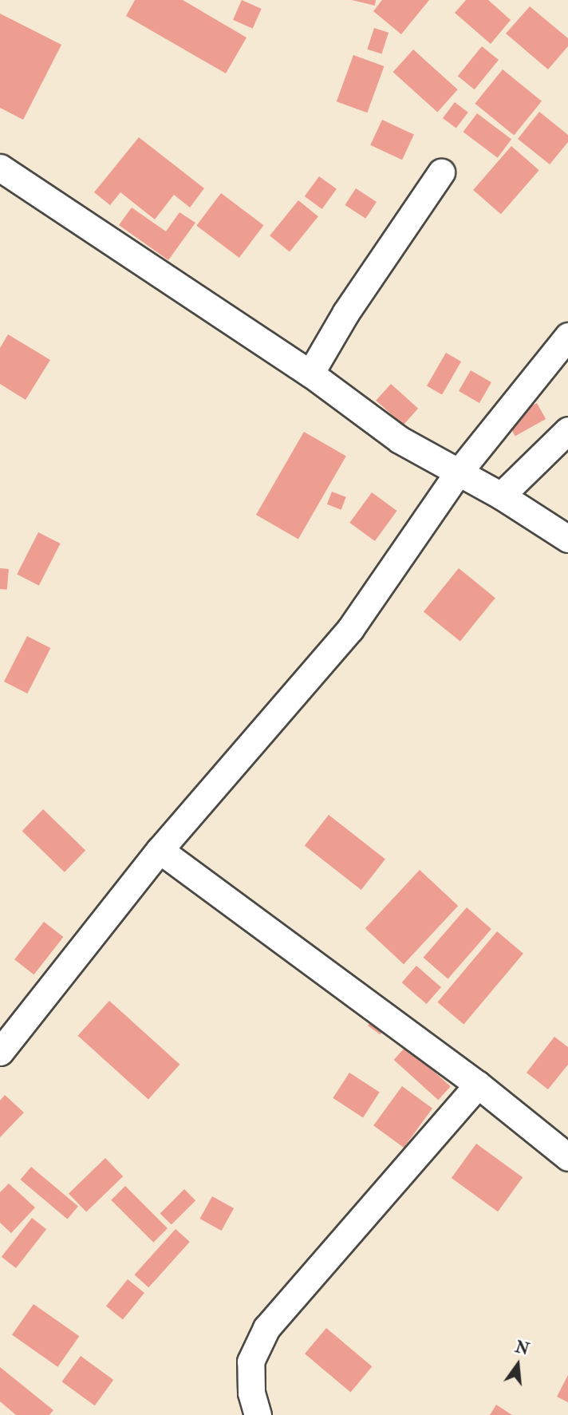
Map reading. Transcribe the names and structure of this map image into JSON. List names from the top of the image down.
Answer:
{
  "north": "top"
}
